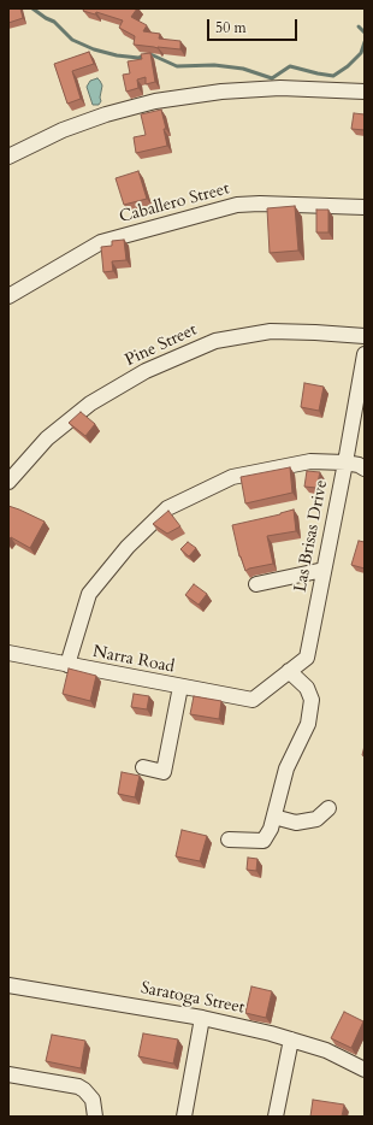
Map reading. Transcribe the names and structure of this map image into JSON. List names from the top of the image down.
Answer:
{
  "streets": {
    "street": [
      "Caballero Street",
      "Pine Street",
      "Las Brisas Drive",
      "Narra Road",
      "Saratoga Street"
    ]
  },
  "crossings": [
    ["Las Brisas Drive", "Narra Road"]
  ],
  "scale_bar": "50 m"
}
